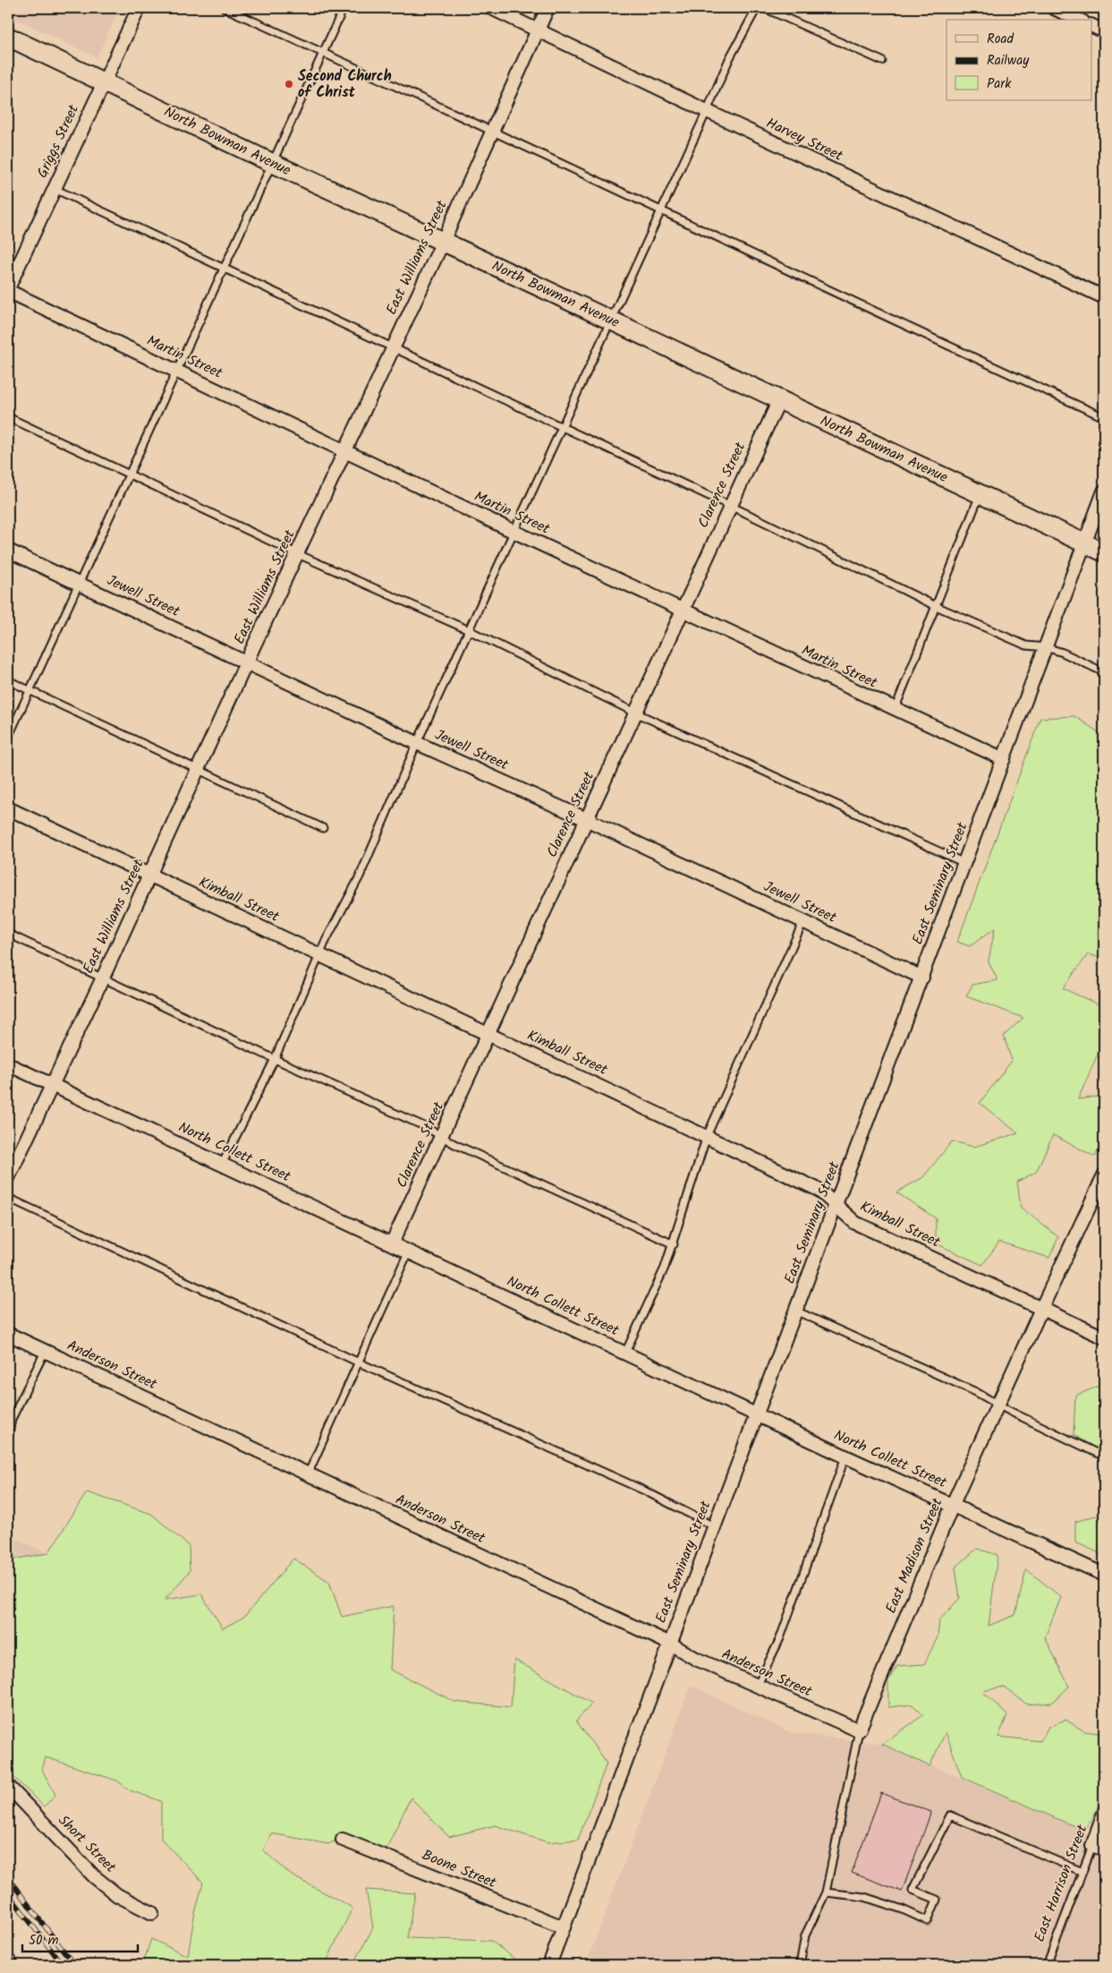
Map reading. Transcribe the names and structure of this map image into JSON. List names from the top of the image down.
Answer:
{
  "streets": {
    "street": [
      "Harvey Street",
      "Griggs Street",
      "North Bowman Avenue",
      "East Williams Street",
      "Martin Street",
      "Clarence Street",
      "Jewell Street",
      "East Seminary Street",
      "Kimball Street",
      "North Collett Street",
      "Anderson Street",
      "East Madison Street",
      "Short Street",
      "Boone Street",
      "East Harrison Street"
    ]
  },
  "crossings": [
    ["Harvey Street", "East Williams Street"],
    ["Griggs Street", "North Bowman Avenue"],
    ["Griggs Street", "Martin Street"],
    ["North Bowman Avenue", "East Williams Street"],
    ["North Bowman Avenue", "Clarence Street"],
    ["North Bowman Avenue", "East Seminary Street"],
    ["East Williams Street", "Martin Street"],
    ["East Williams Street", "Jewell Street"],
    ["East Williams Street", "Kimball Street"],
    ["East Williams Street", "North Collett Street"],
    ["Martin Street", "Clarence Street"],
    ["Martin Street", "East Seminary Street"],
    ["Clarence Street", "Jewell Street"],
    ["Clarence Street", "Kimball Street"],
    ["Clarence Street", "North Collett Street"],
    ["Jewell Street", "East Seminary Street"],
    ["East Seminary Street", "Kimball Street"],
    ["East Seminary Street", "North Collett Street"],
    ["East Seminary Street", "Anderson Street"],
    ["East Seminary Street", "Boone Street"],
    ["Kimball Street", "East Madison Street"],
    ["North Collett Street", "East Madison Street"],
    ["Anderson Street", "East Madison Street"]
  ],
  "places": ["Second Church of Christ"],
  "legend": ["Road", "Railway", "Park"],
  "scale_bar": "50 m"
}
